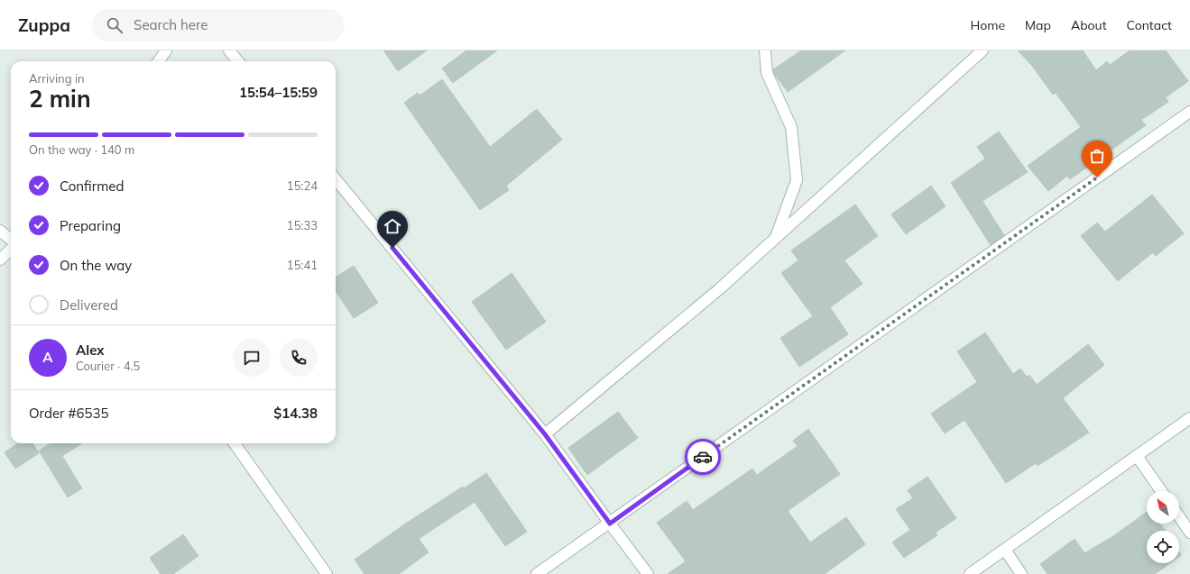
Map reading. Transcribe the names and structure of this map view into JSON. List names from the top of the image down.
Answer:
{
  "north": "top left",
  "page": {
    "header": "Zuppa",
    "search": "Search here",
    "nav": [
      "Home",
      "Map",
      "About",
      "Contact"
    ],
    "heading": ["2 min", "Arriving in", "15:54–15:59"],
    "panel": [
      "Alex",
      "Courier · 4.5",
      "Order #6535",
      "$14.38"
    ],
    "bar": "On the way · 140 m",
    "list": [
      ["Confirmed", "15:24"],
      ["Preparing", "15:33"],
      ["On the way", "15:41"],
      "Delivered"
    ],
    "round": "A"
  }
}
